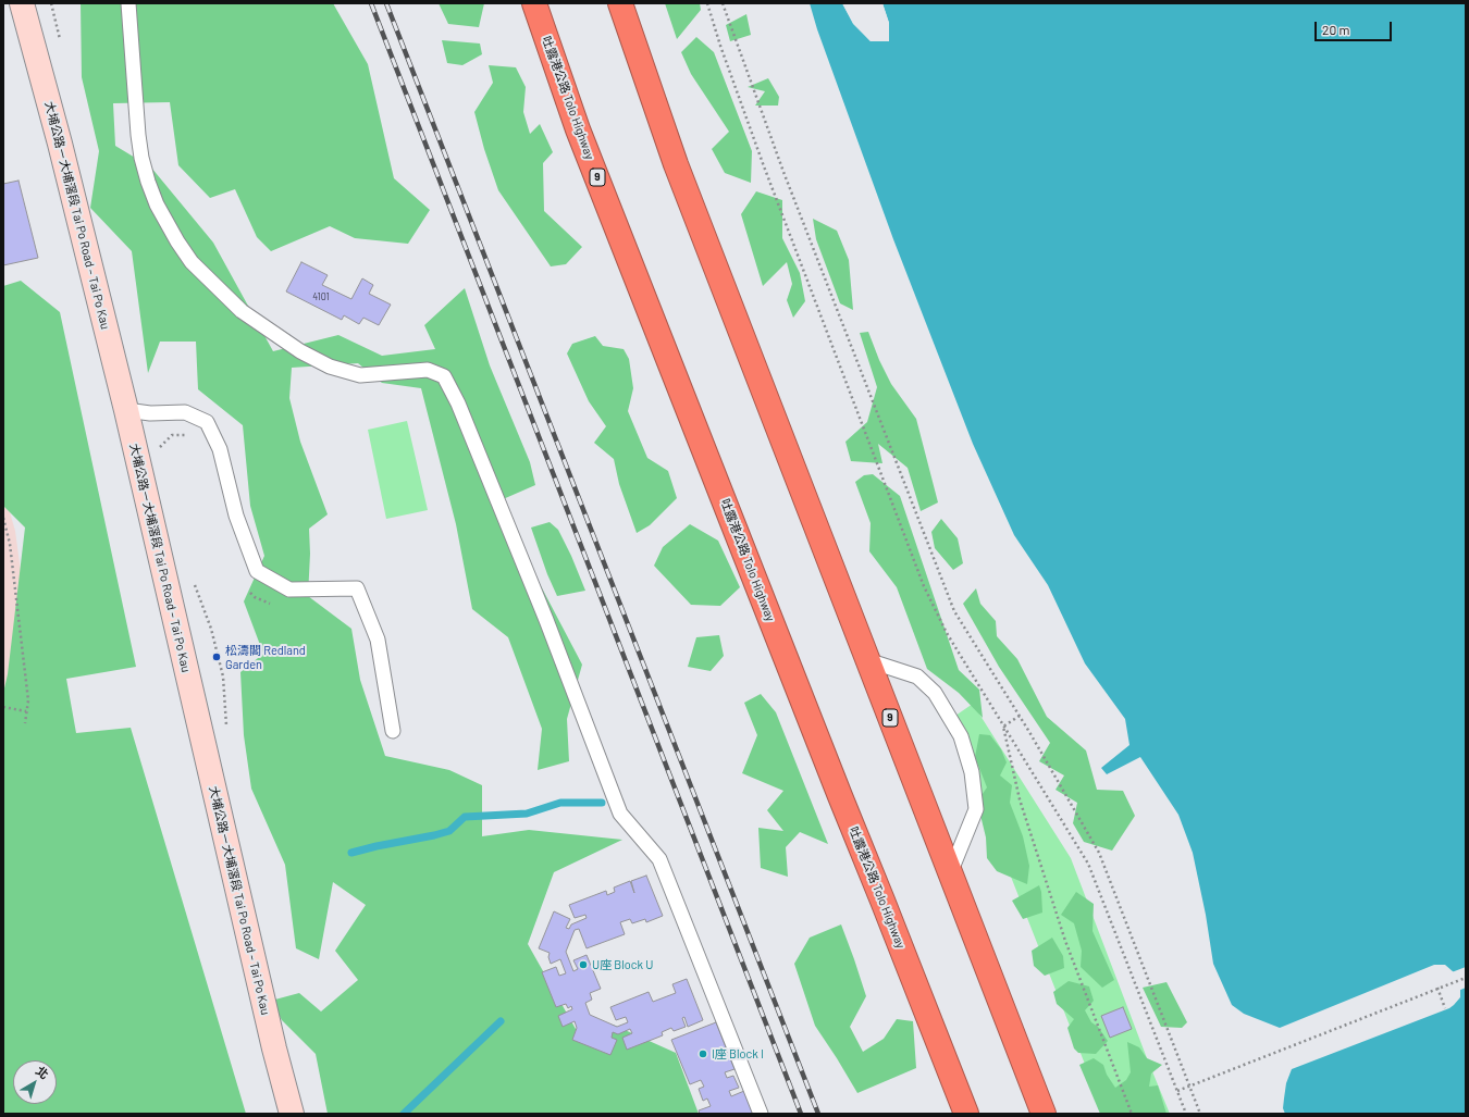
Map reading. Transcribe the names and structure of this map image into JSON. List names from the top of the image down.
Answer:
{
  "streets": {
    "highway": ["吐露港公路 Tolo Highway", "9"],
    "main road": ["大埔公路－大埔滘段 Tai Po Road – Tai Po Kau"]
  },
  "places": ["松濤閣 Redland Garden", "U座 Block U", "I座 Block I"],
  "house_numbers": ["4101"],
  "scale_bar": "20 m",
  "north": "top right"
}
